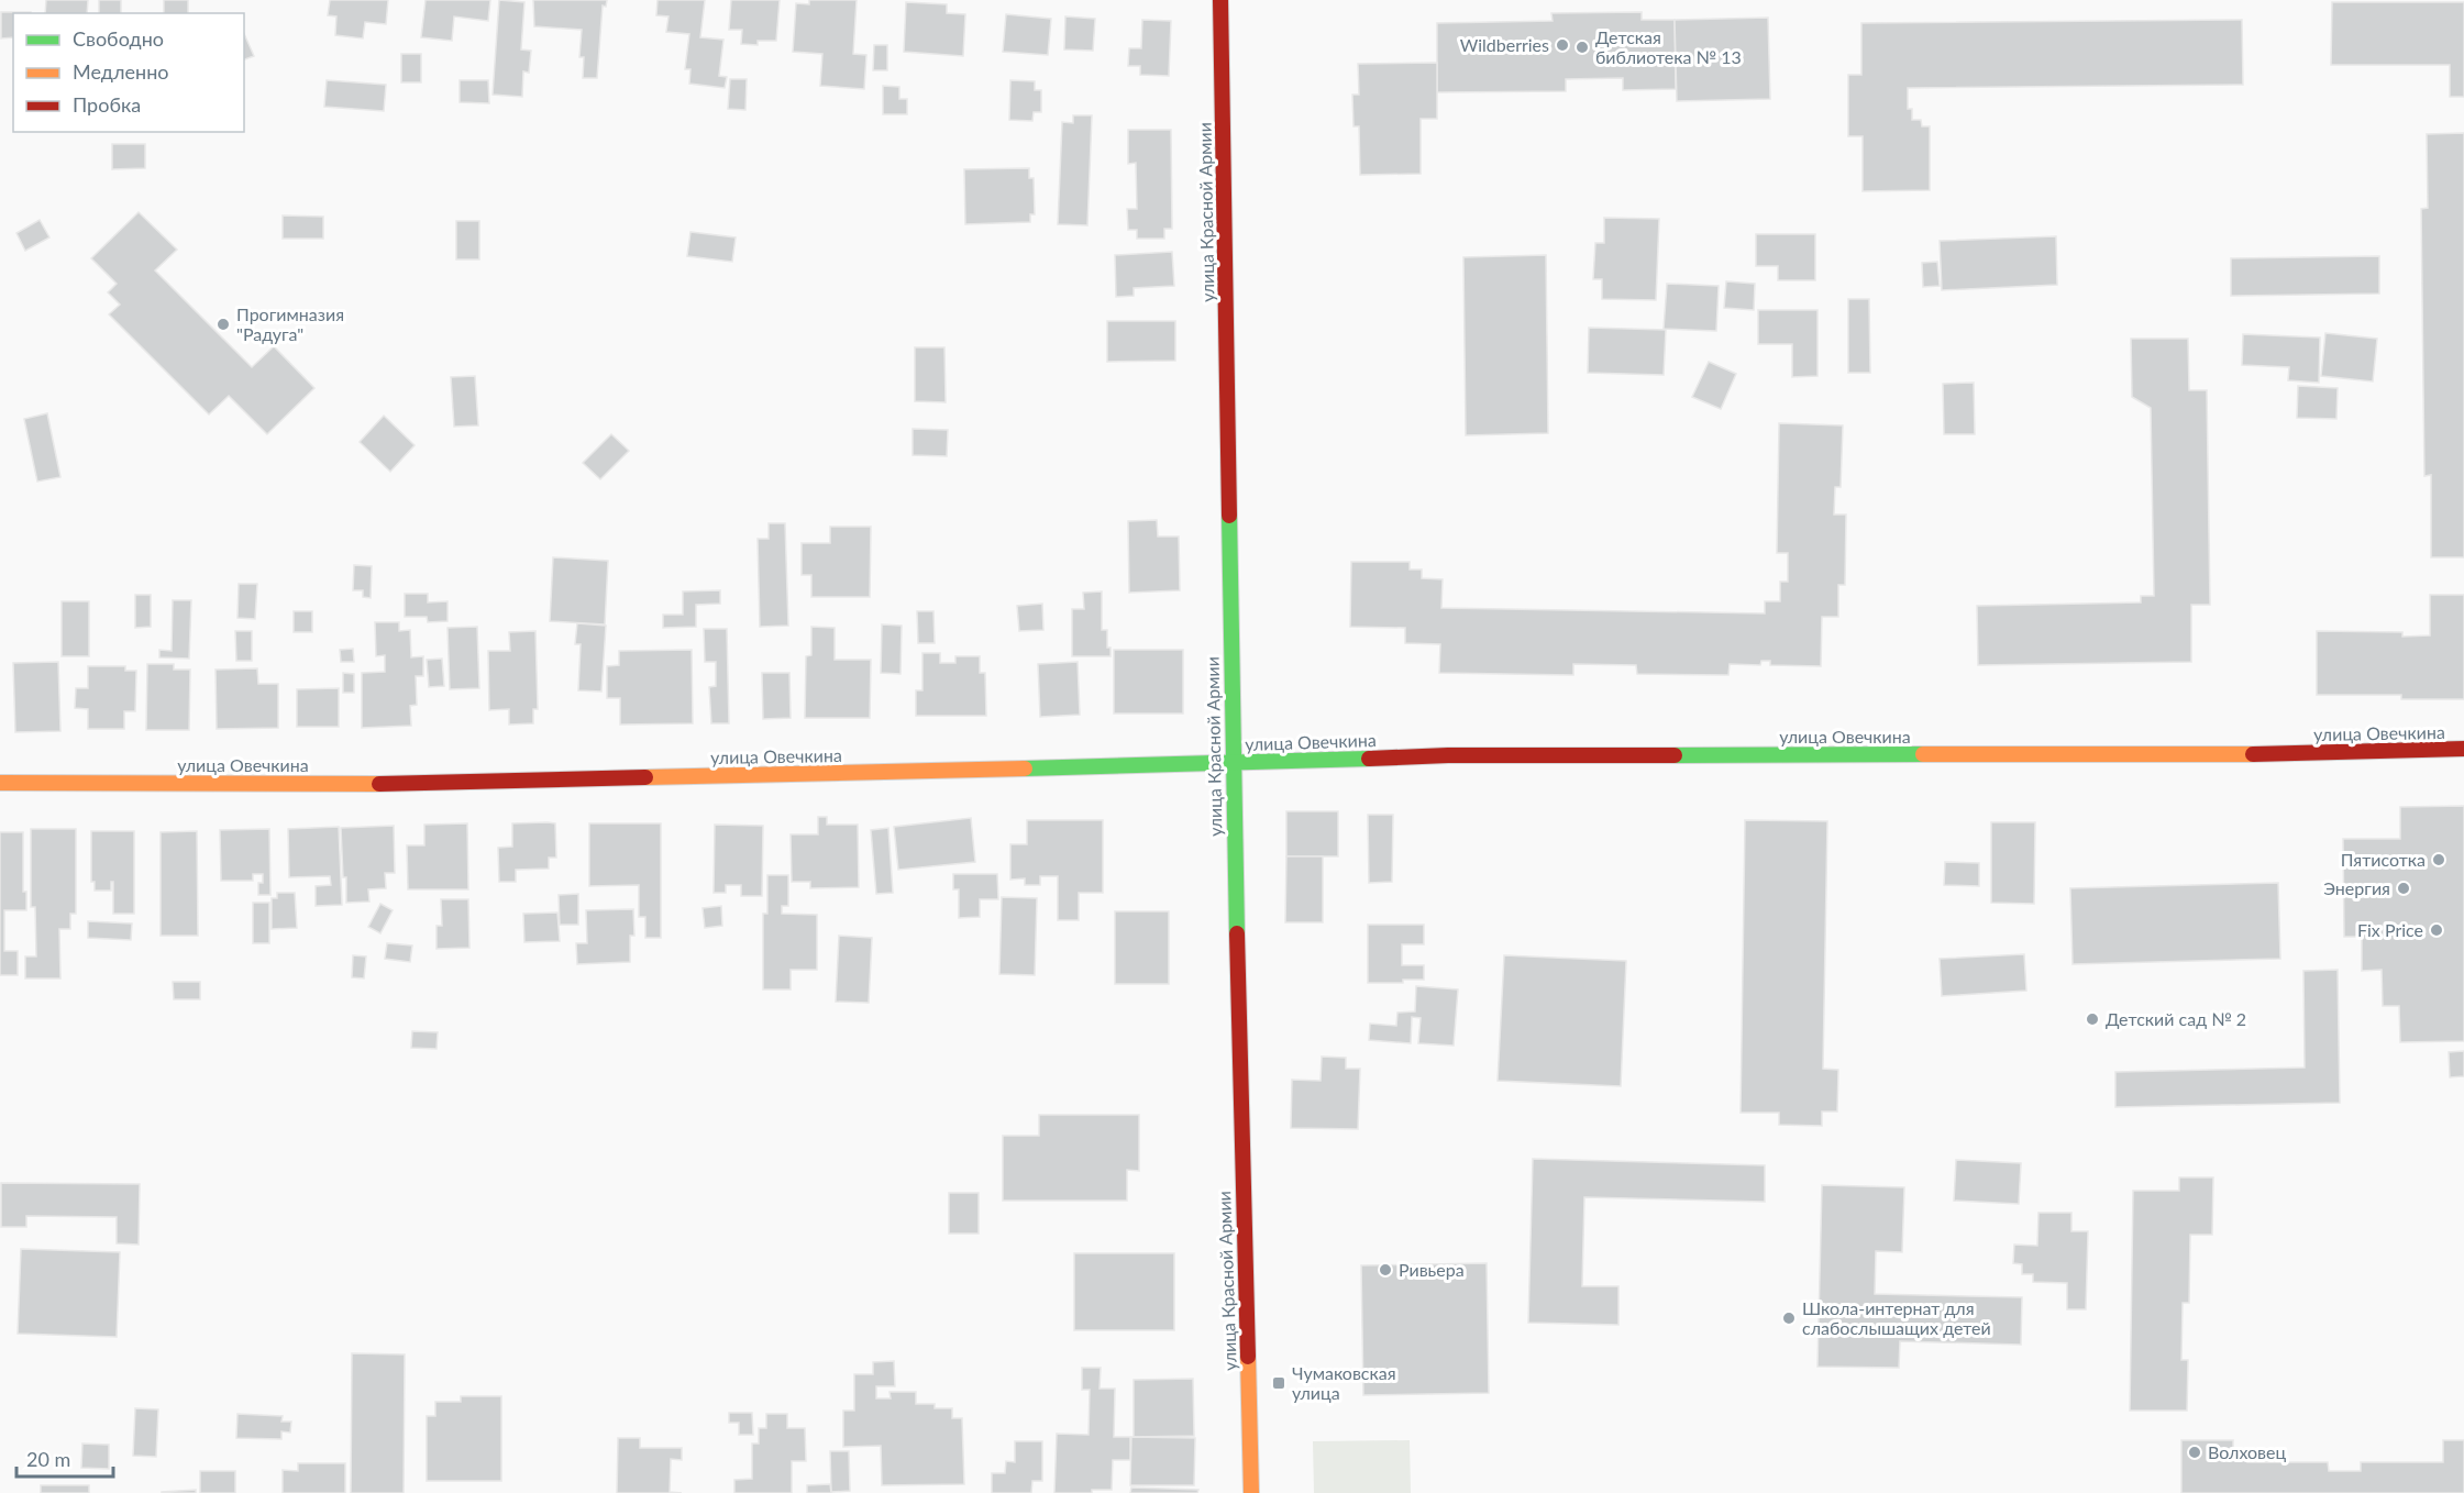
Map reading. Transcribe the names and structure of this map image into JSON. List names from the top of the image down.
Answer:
{
  "streets": {
    "street": ["улица Красной Армии", "улица Овечкина"]
  },
  "crossings": [
    ["улица Красной Армии", "улица Овечкина"]
  ],
  "places": {
    "other": [
      "Wildberries",
      "Детская библиотека № 13",
      "Прогимназия \"Радуга\"",
      "Пятисотка",
      "Энергия",
      "Fix Price",
      "Детский сад № 2",
      "Ривьера",
      "Школа-интернат для слабослышащих детей",
      "Волховец"
    ],
    "transit": ["Чумаковская улица"]
  },
  "legend": ["Свободно", "Медленно", "Пробка"],
  "scale_bar": "20 m"
}
